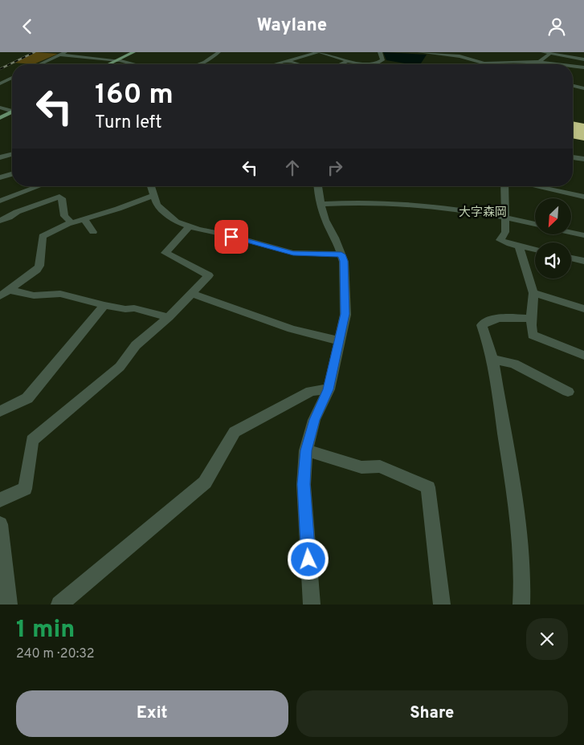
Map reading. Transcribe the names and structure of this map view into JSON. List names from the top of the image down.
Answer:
{
  "districts": ["大字森岡"],
  "north": "bottom left",
  "page": {
    "header": "Waylane",
    "turn": ["160 m", "Turn left"],
    "heading": ["1 min", "240 m · 20:32"],
    "buttons": ["Exit", "Share"]
  }
}
